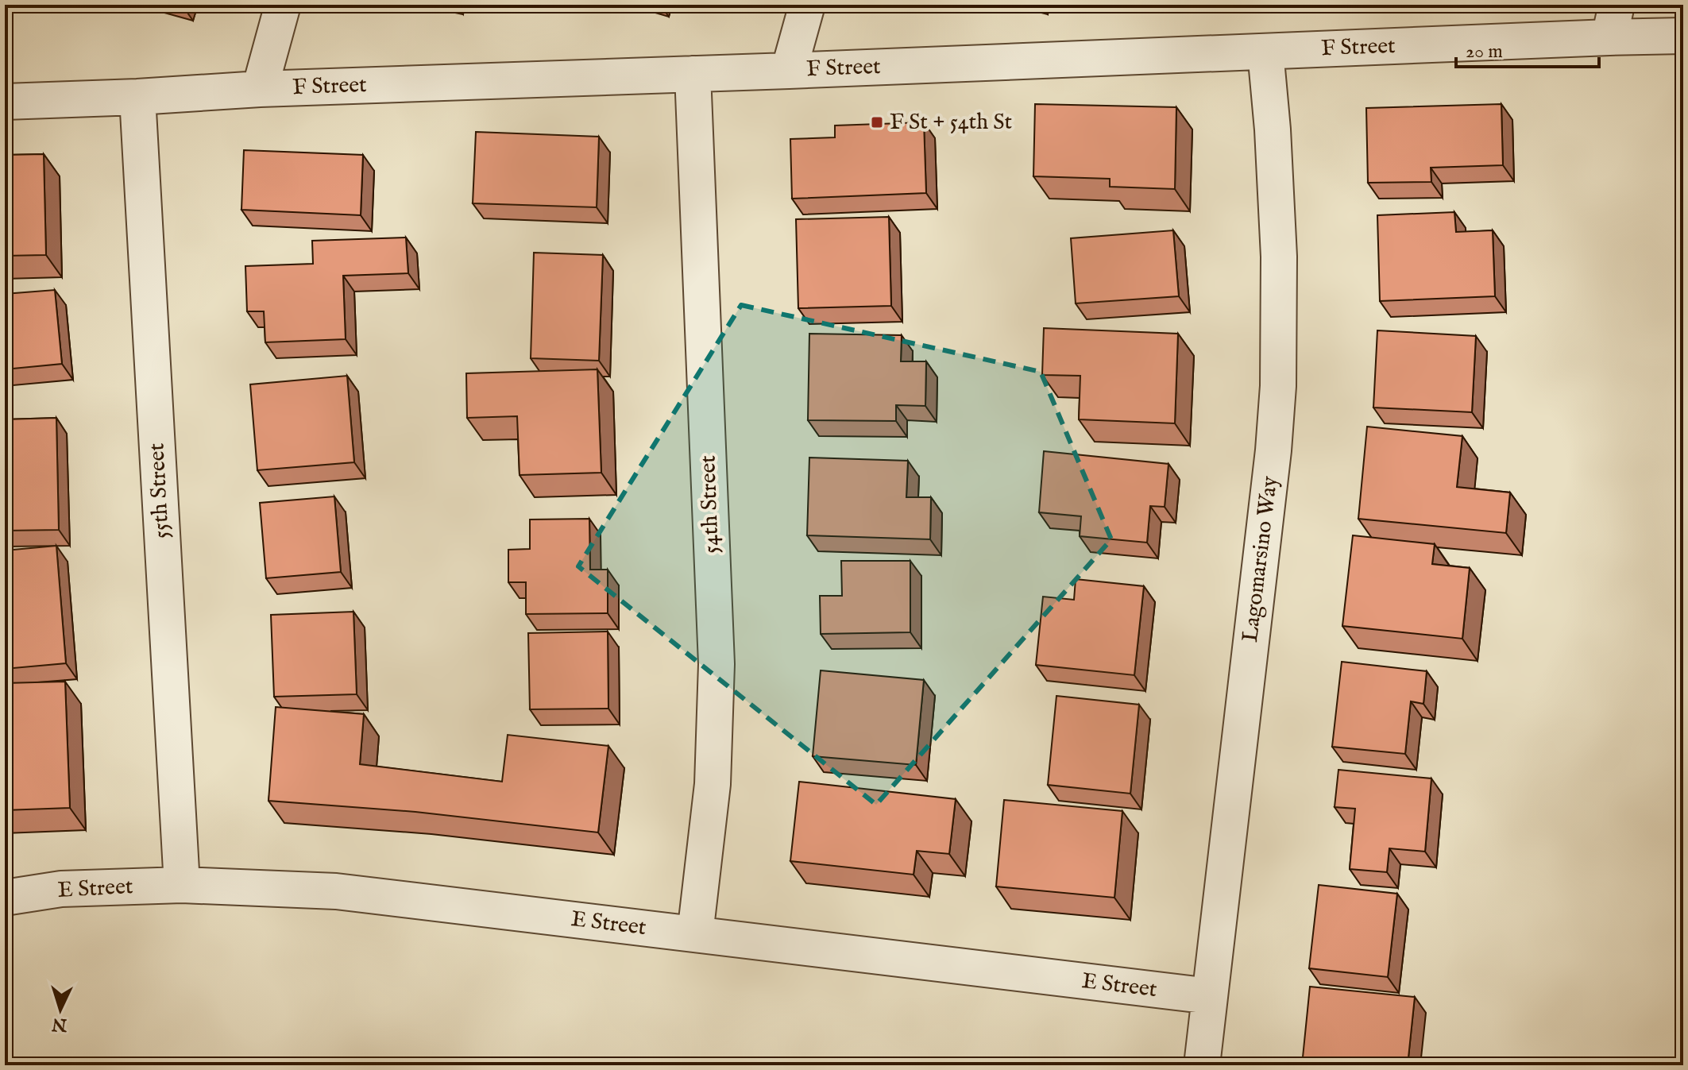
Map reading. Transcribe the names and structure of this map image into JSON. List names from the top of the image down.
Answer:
{
  "streets": {
    "street": [
      "F Street",
      "55th Street",
      "54th Street",
      "Lagomarsino Way",
      "E Street"
    ]
  },
  "crossings": [
    ["F Street", "55th Street"],
    ["F Street", "54th Street"],
    ["F Street", "Lagomarsino Way"],
    ["55th Street", "E Street"],
    ["54th Street", "E Street"],
    ["Lagomarsino Way", "E Street"]
  ],
  "places": {
    "transit": ["F St + 54th St"]
  },
  "scale_bar": "20 m",
  "north": "bottom"
}
